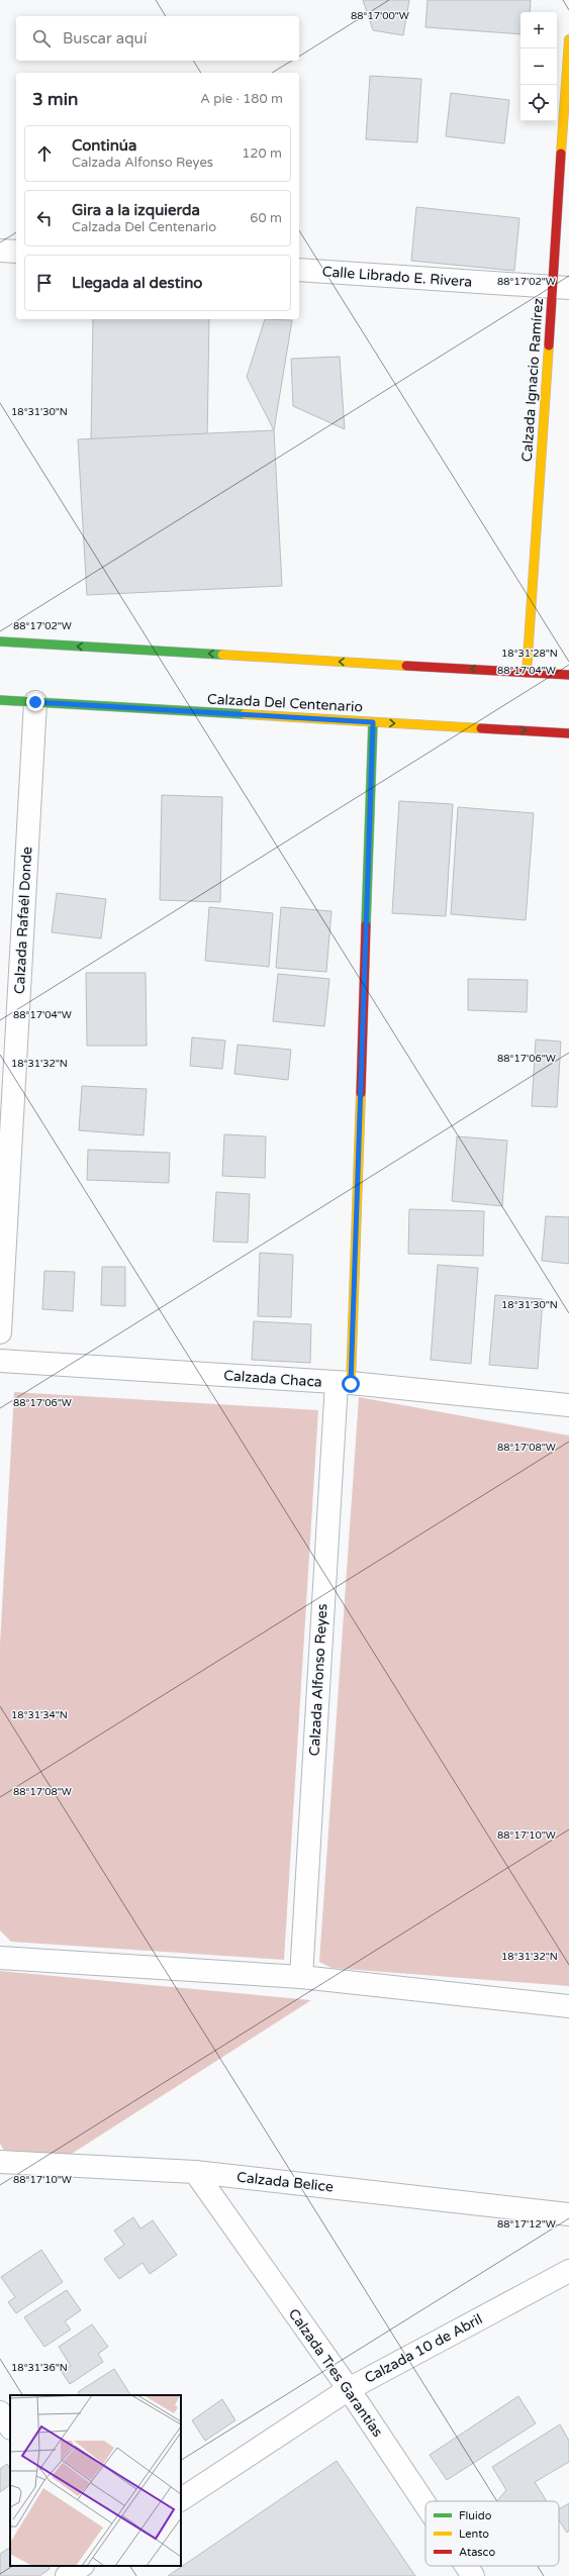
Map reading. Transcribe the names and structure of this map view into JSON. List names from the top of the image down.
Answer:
{
  "streets": {
    "street": [
      "Calle Librado E. Rivera",
      "Calzada Ignacio Ramírez",
      "Calzada Del Centenario",
      "Calzada Rafaél Donde",
      "Calzada Chaca",
      "Calzada Alfonso Reyes",
      "Calzada Belice",
      "Calzada 10 de Abril",
      "Calzada Tres Garantías"
    ]
  },
  "crossings": [
    ["Calle Librado E. Rivera", "Calzada Ignacio Ramírez"],
    ["Calzada Del Centenario", "Calzada Rafaél Donde"],
    ["Calzada Del Centenario", "Calzada Alfonso Reyes"],
    ["Calzada Chaca", "Calzada Alfonso Reyes"],
    ["Calzada Belice", "Calzada Tres Garantías"],
    ["Calzada 10 de Abril", "Calzada Tres Garantías"]
  ],
  "legend": ["Fluido", "Lento", "Atasco"],
  "page": {
    "map_buttons": ["+", "−"],
    "search": "Buscar aquí",
    "heading": ["3 min", "A pie · 180 m"],
    "list": [
      ["Continúa", "Calzada Alfonso Reyes", "120 m"],
      ["Gira a la izquierda", "Calzada Del Centenario", "60 m"],
      "Llegada al destino"
    ]
  },
  "coordinates": [
    "88°17'00\"W",
    "88°17'02\"W",
    "18°31'30\"N",
    "18°31'28\"N",
    "88°17'04\"W",
    "88°17'06\"W",
    "18°31'32\"N",
    "88°17'08\"W",
    "18°31'34\"N",
    "88°17'10\"W",
    "88°17'12\"W",
    "18°31'36\"N"
  ]
}
